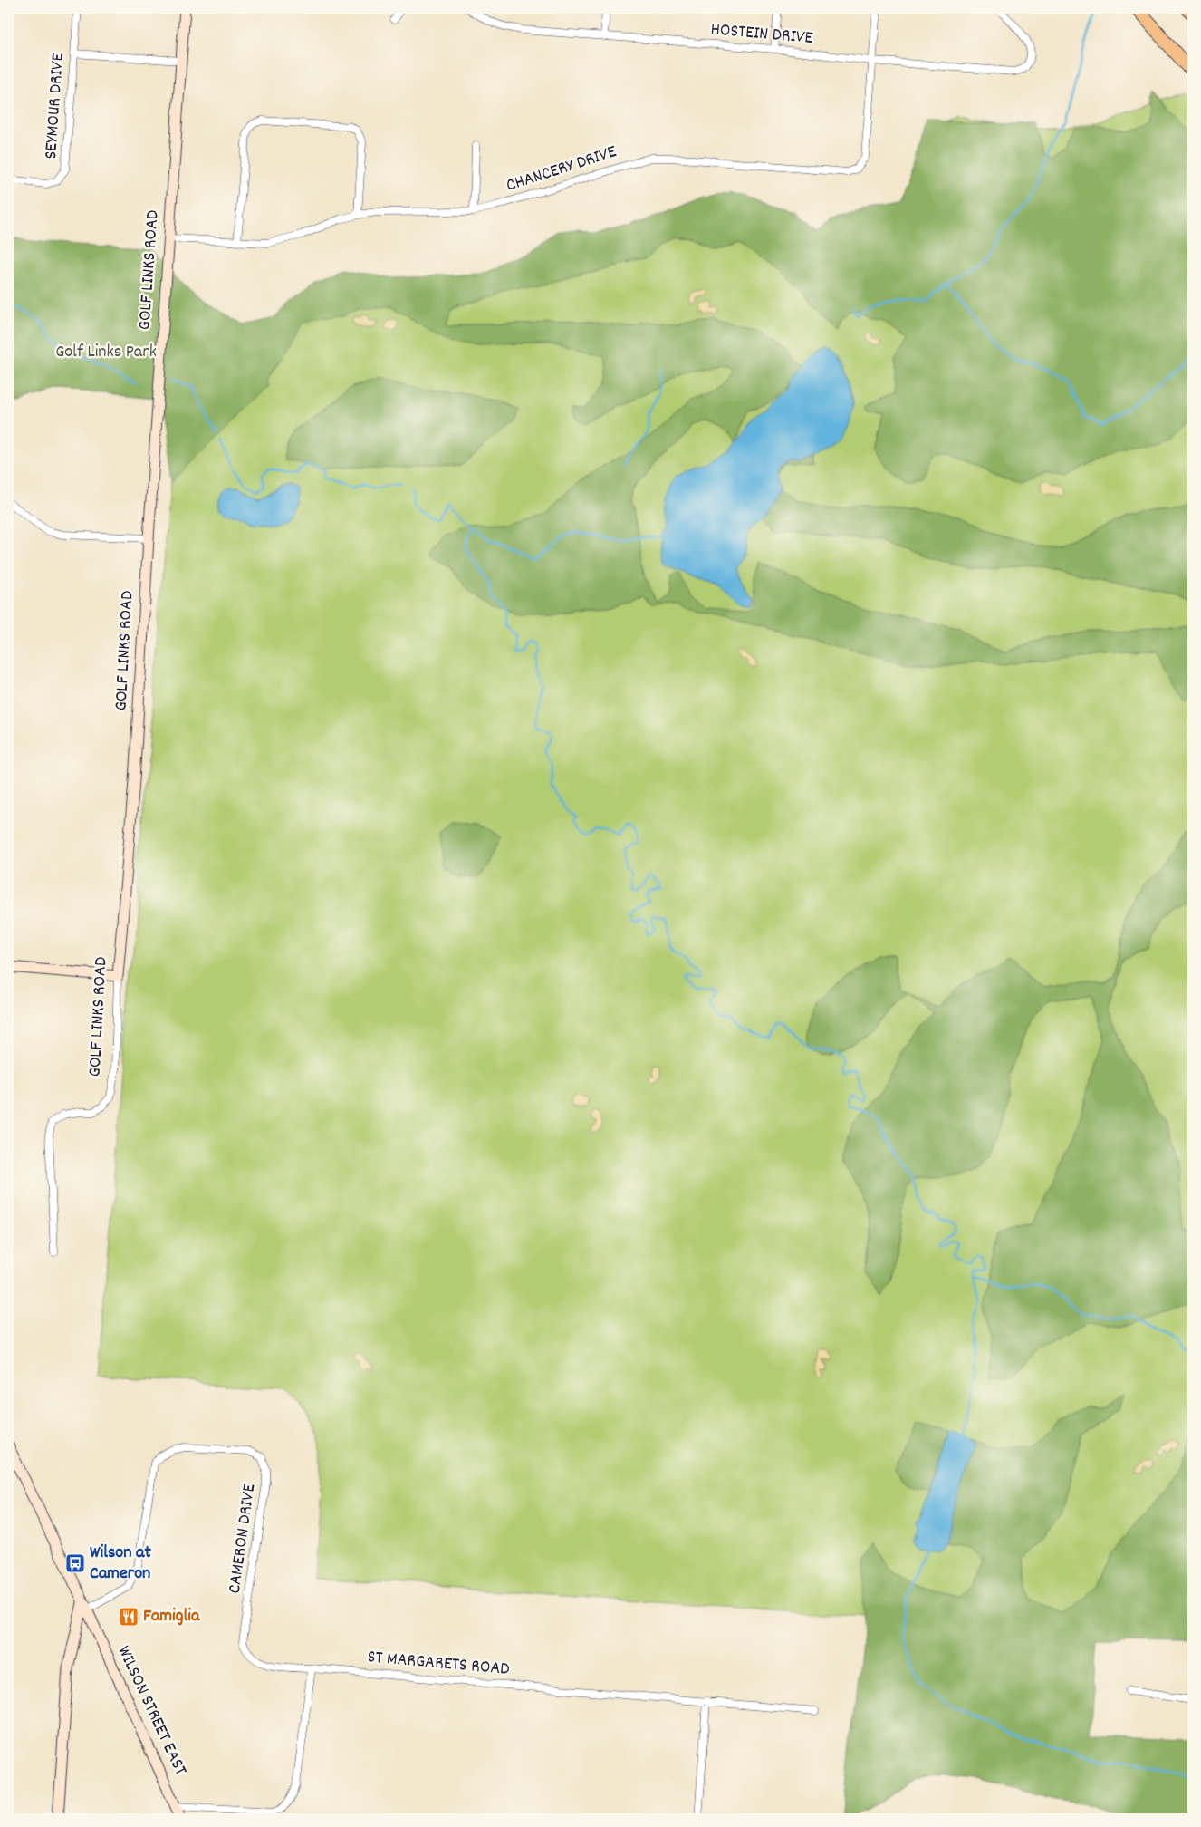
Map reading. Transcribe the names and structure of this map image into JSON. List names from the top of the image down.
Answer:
{
  "streets": {
    "main road": ["GOLF LINKS ROAD", "WILSON STREET EAST"],
    "street": [
      "HOSTEIN DRIVE",
      "SEYMOUR DRIVE",
      "CHANCERY DRIVE",
      "CAMERON DRIVE",
      "ST MARGARETS ROAD"
    ]
  },
  "crossings": [
    ["HOSTEIN DRIVE", "CHANCERY DRIVE"],
    ["CHANCERY DRIVE", "GOLF LINKS ROAD"],
    ["CAMERON DRIVE", "ST MARGARETS ROAD"],
    ["CAMERON DRIVE", "WILSON STREET EAST"]
  ],
  "parks": ["Golf Links Park"],
  "places": {
    "bus stop": ["Wilson at Cameron"],
    "restaurant": ["Famiglia"]
  }
}
